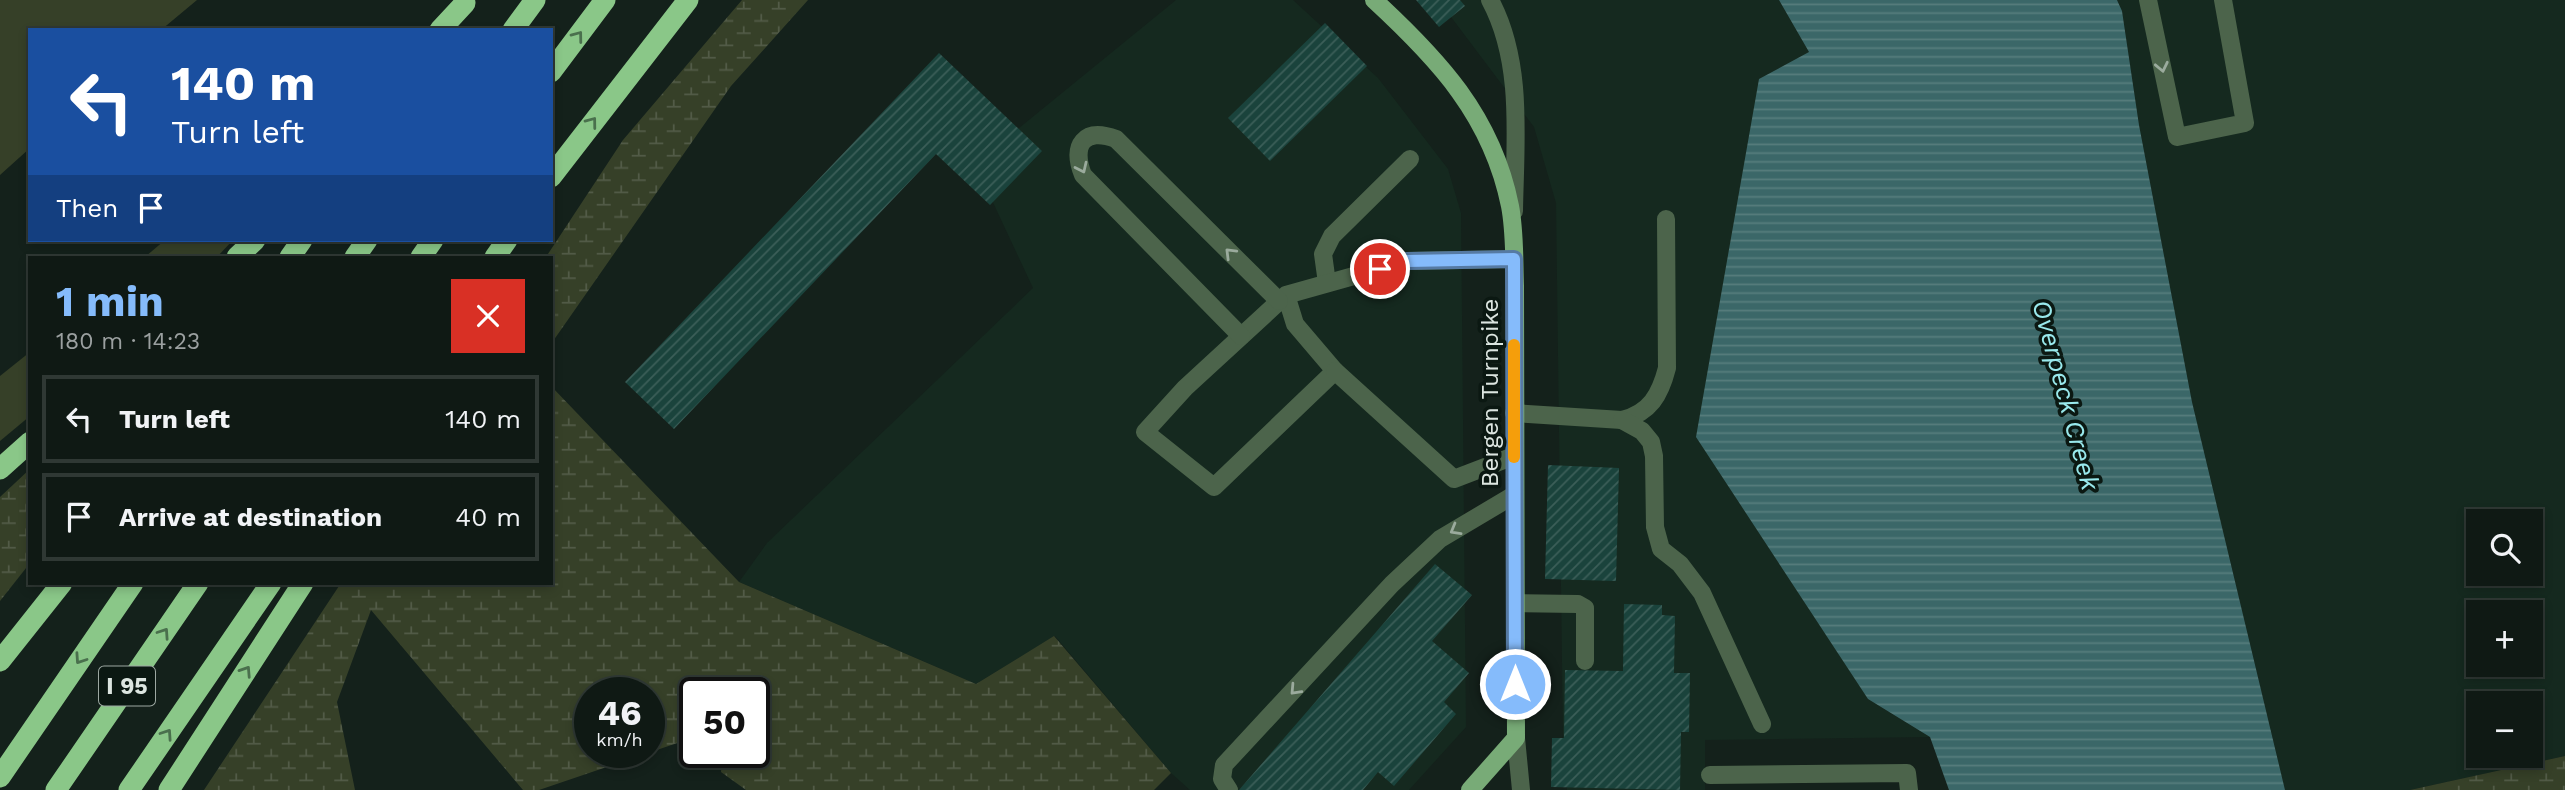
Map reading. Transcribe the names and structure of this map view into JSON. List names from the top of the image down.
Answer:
{
  "streets": {
    "highway": ["I 95"],
    "main road": ["Bergen Turnpike"]
  },
  "water": ["Overpeck Creek"],
  "page": {
    "turn": ["140 m", "Turn left"],
    "then": "Then",
    "heading": ["1 min", "180 m · 14:23"],
    "list": [
      {
        "name": "Turn left",
        "value": "140 m"
      },
      {
        "name": "Arrive at destination",
        "value": "40 m"
      }
    ],
    "map_buttons": ["+", "−"],
    "speed": "46 km/h",
    "limit": "50"
  }
}
